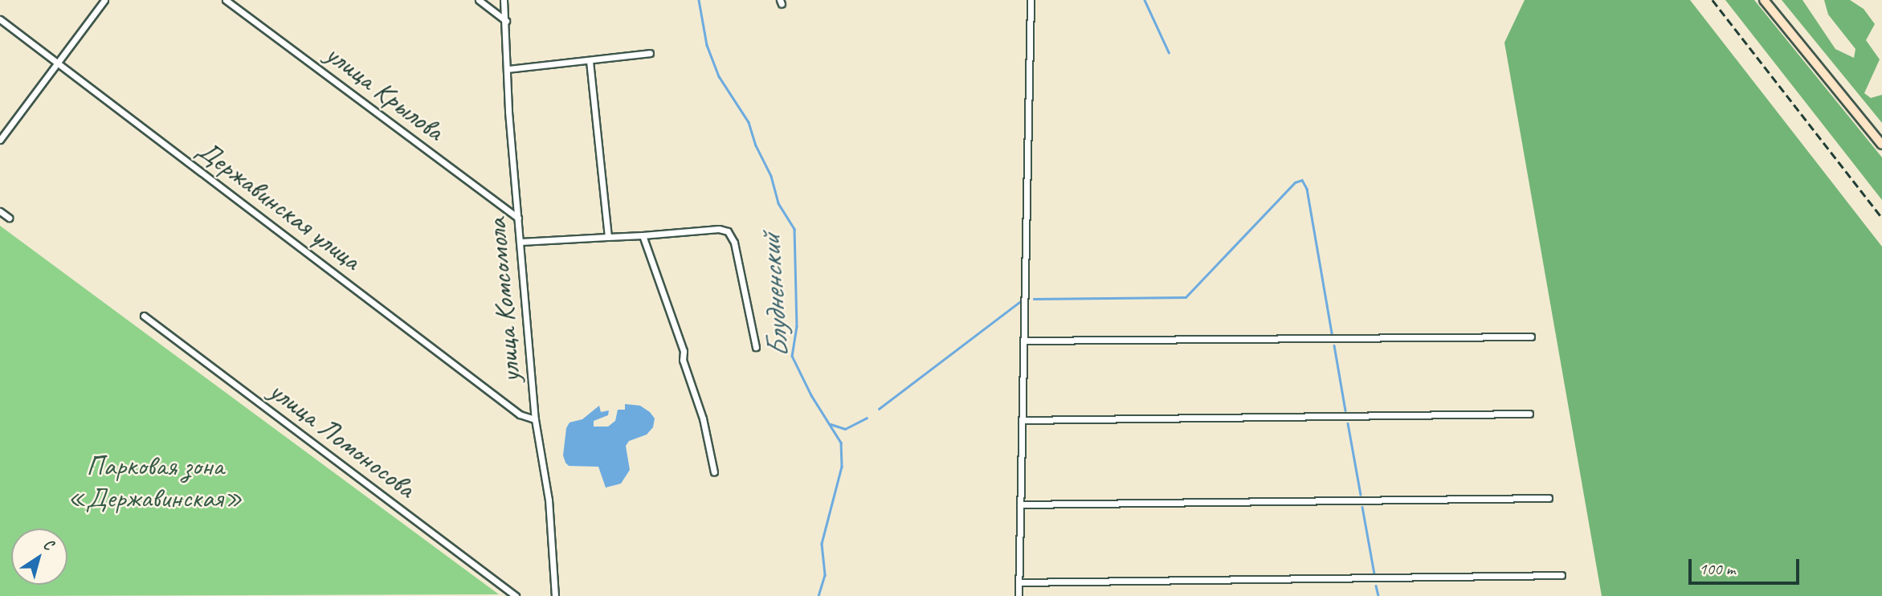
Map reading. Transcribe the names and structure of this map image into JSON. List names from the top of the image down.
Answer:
{
  "streets": {
    "street": [
      "улица Крылова",
      "Державинская улица",
      "улица Комсомола",
      "улица Ломоносова"
    ]
  },
  "crossings": [
    ["улица Крылова", "улица Комсомола"],
    ["Державинская улица", "улица Комсомола"]
  ],
  "water": ["Блудненский"],
  "parks": ["Парковая зона «Державинская»"],
  "scale_bar": "100 m",
  "north": "top right"
}
